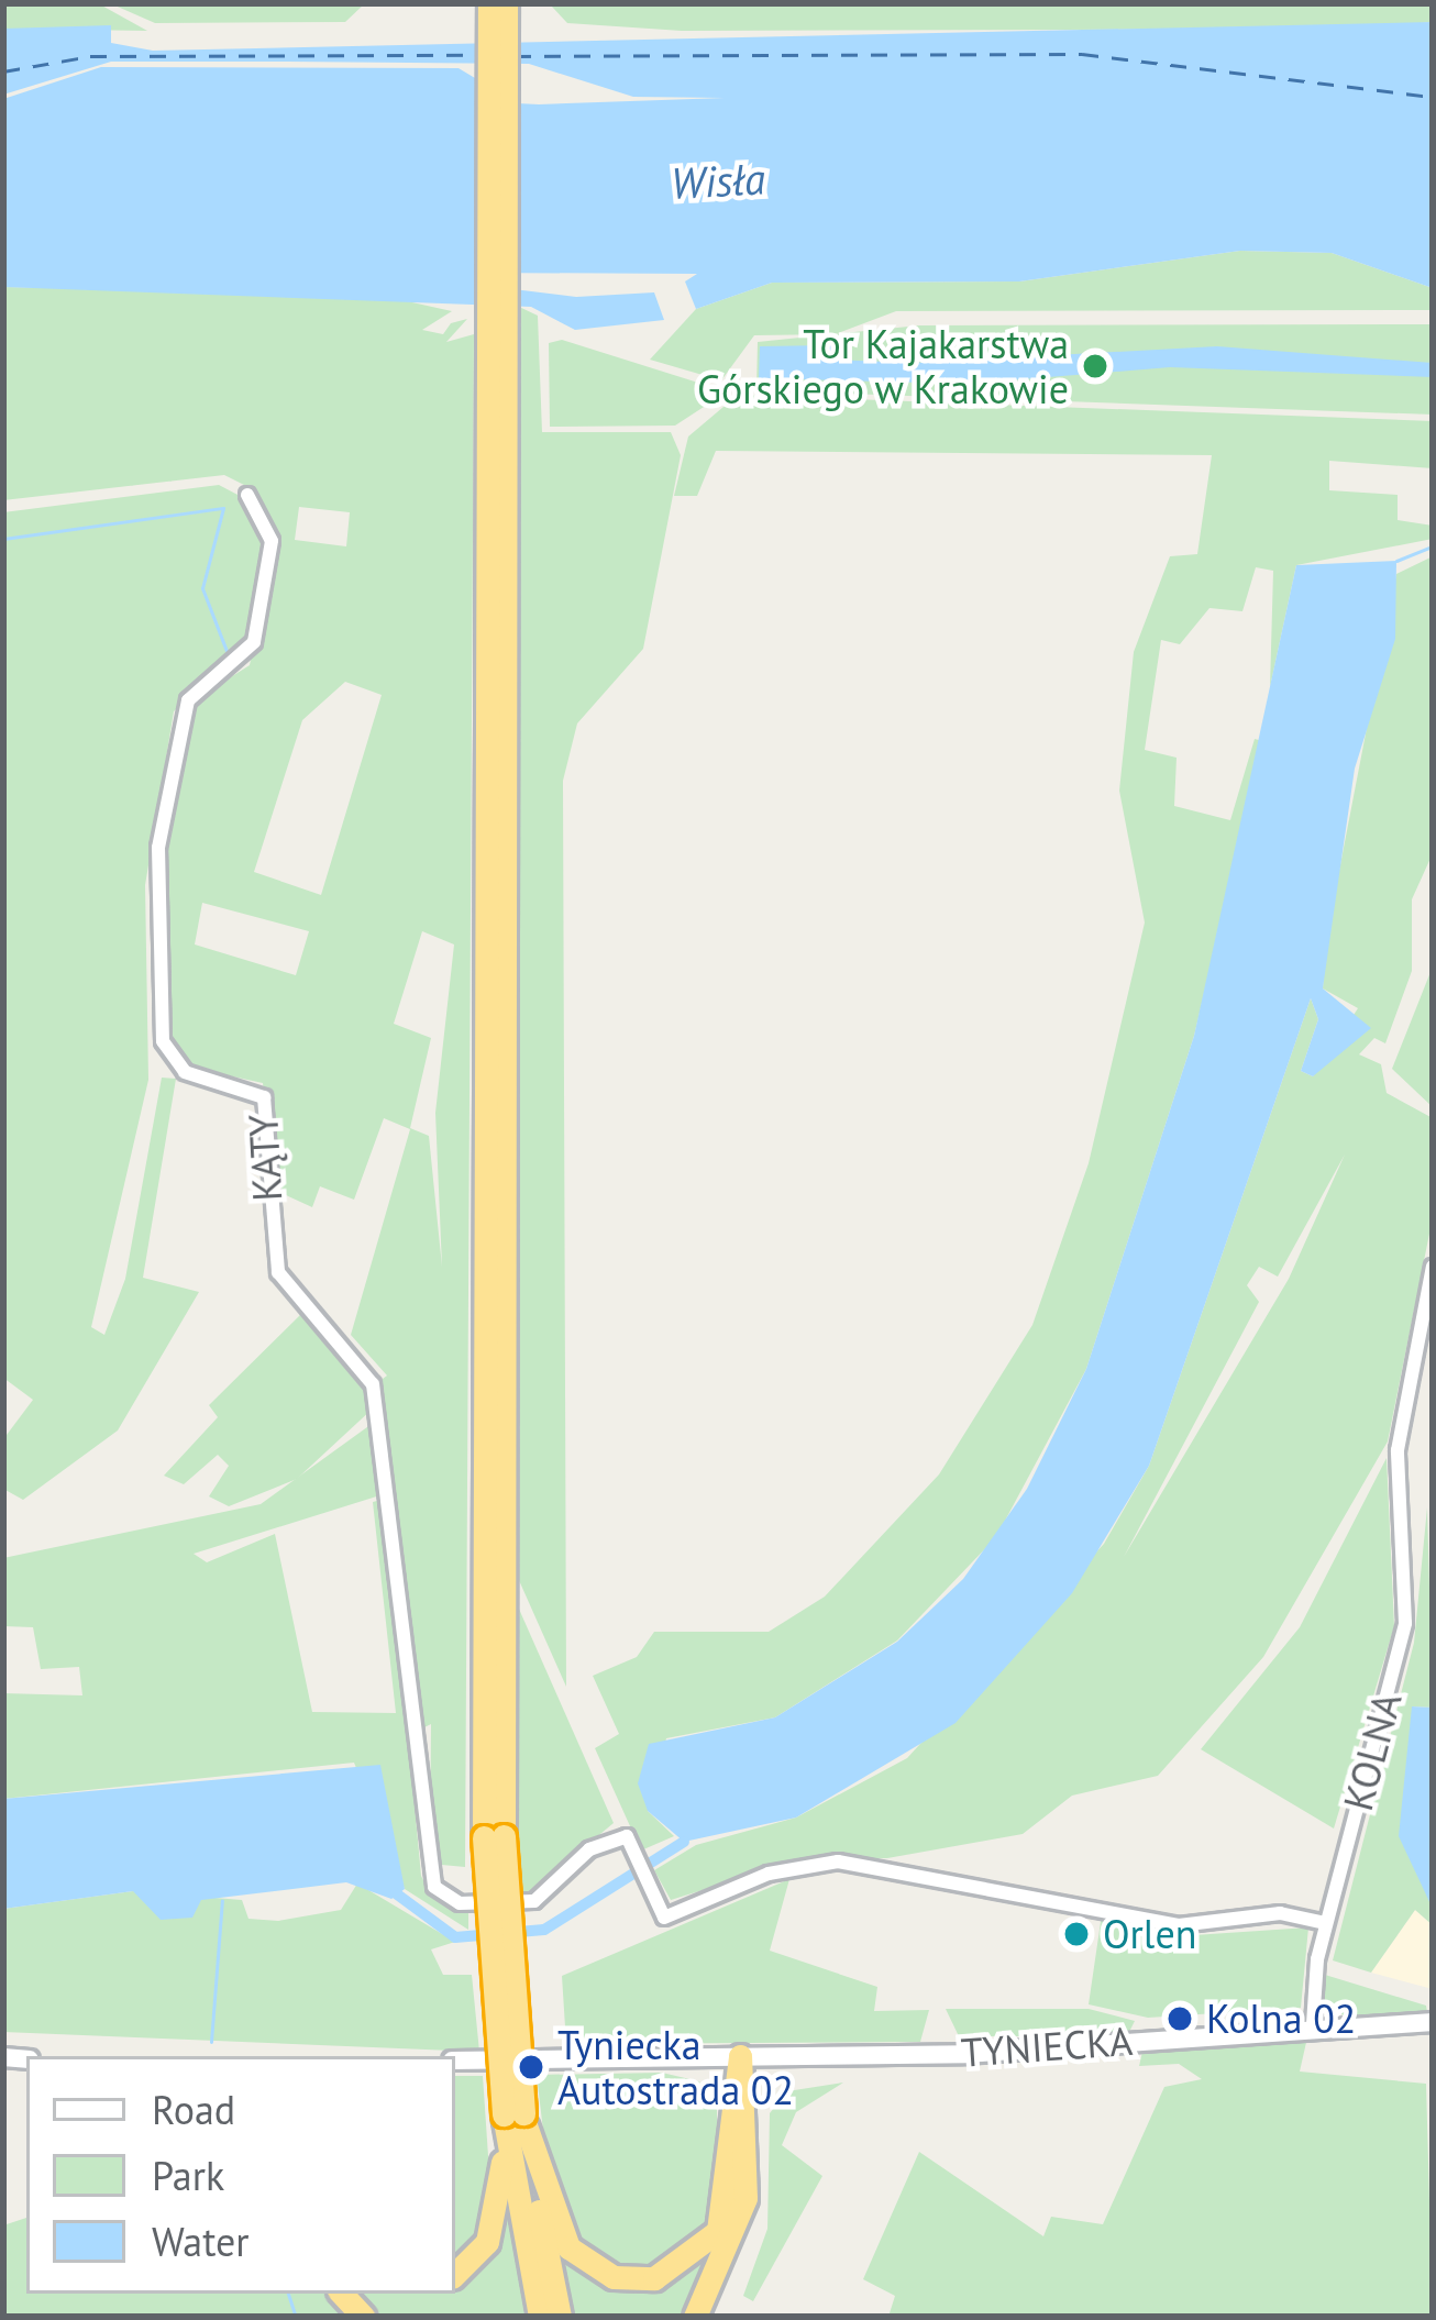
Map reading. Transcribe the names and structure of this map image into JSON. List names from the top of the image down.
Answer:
{
  "streets": {
    "street": ["KĄTY", "KOLNA", "TYNIECKA"]
  },
  "crossings": [
    ["KĄTY", "KOLNA"],
    ["KOLNA", "TYNIECKA"]
  ],
  "water": ["Wisła"],
  "places": [
    "Tor Kajakarstwa Górskiego w Krakowie",
    "Orlen",
    "Kolna 02",
    "Tyniecka Autostrada 02"
  ],
  "legend": ["Road", "Park", "Water"]
}
